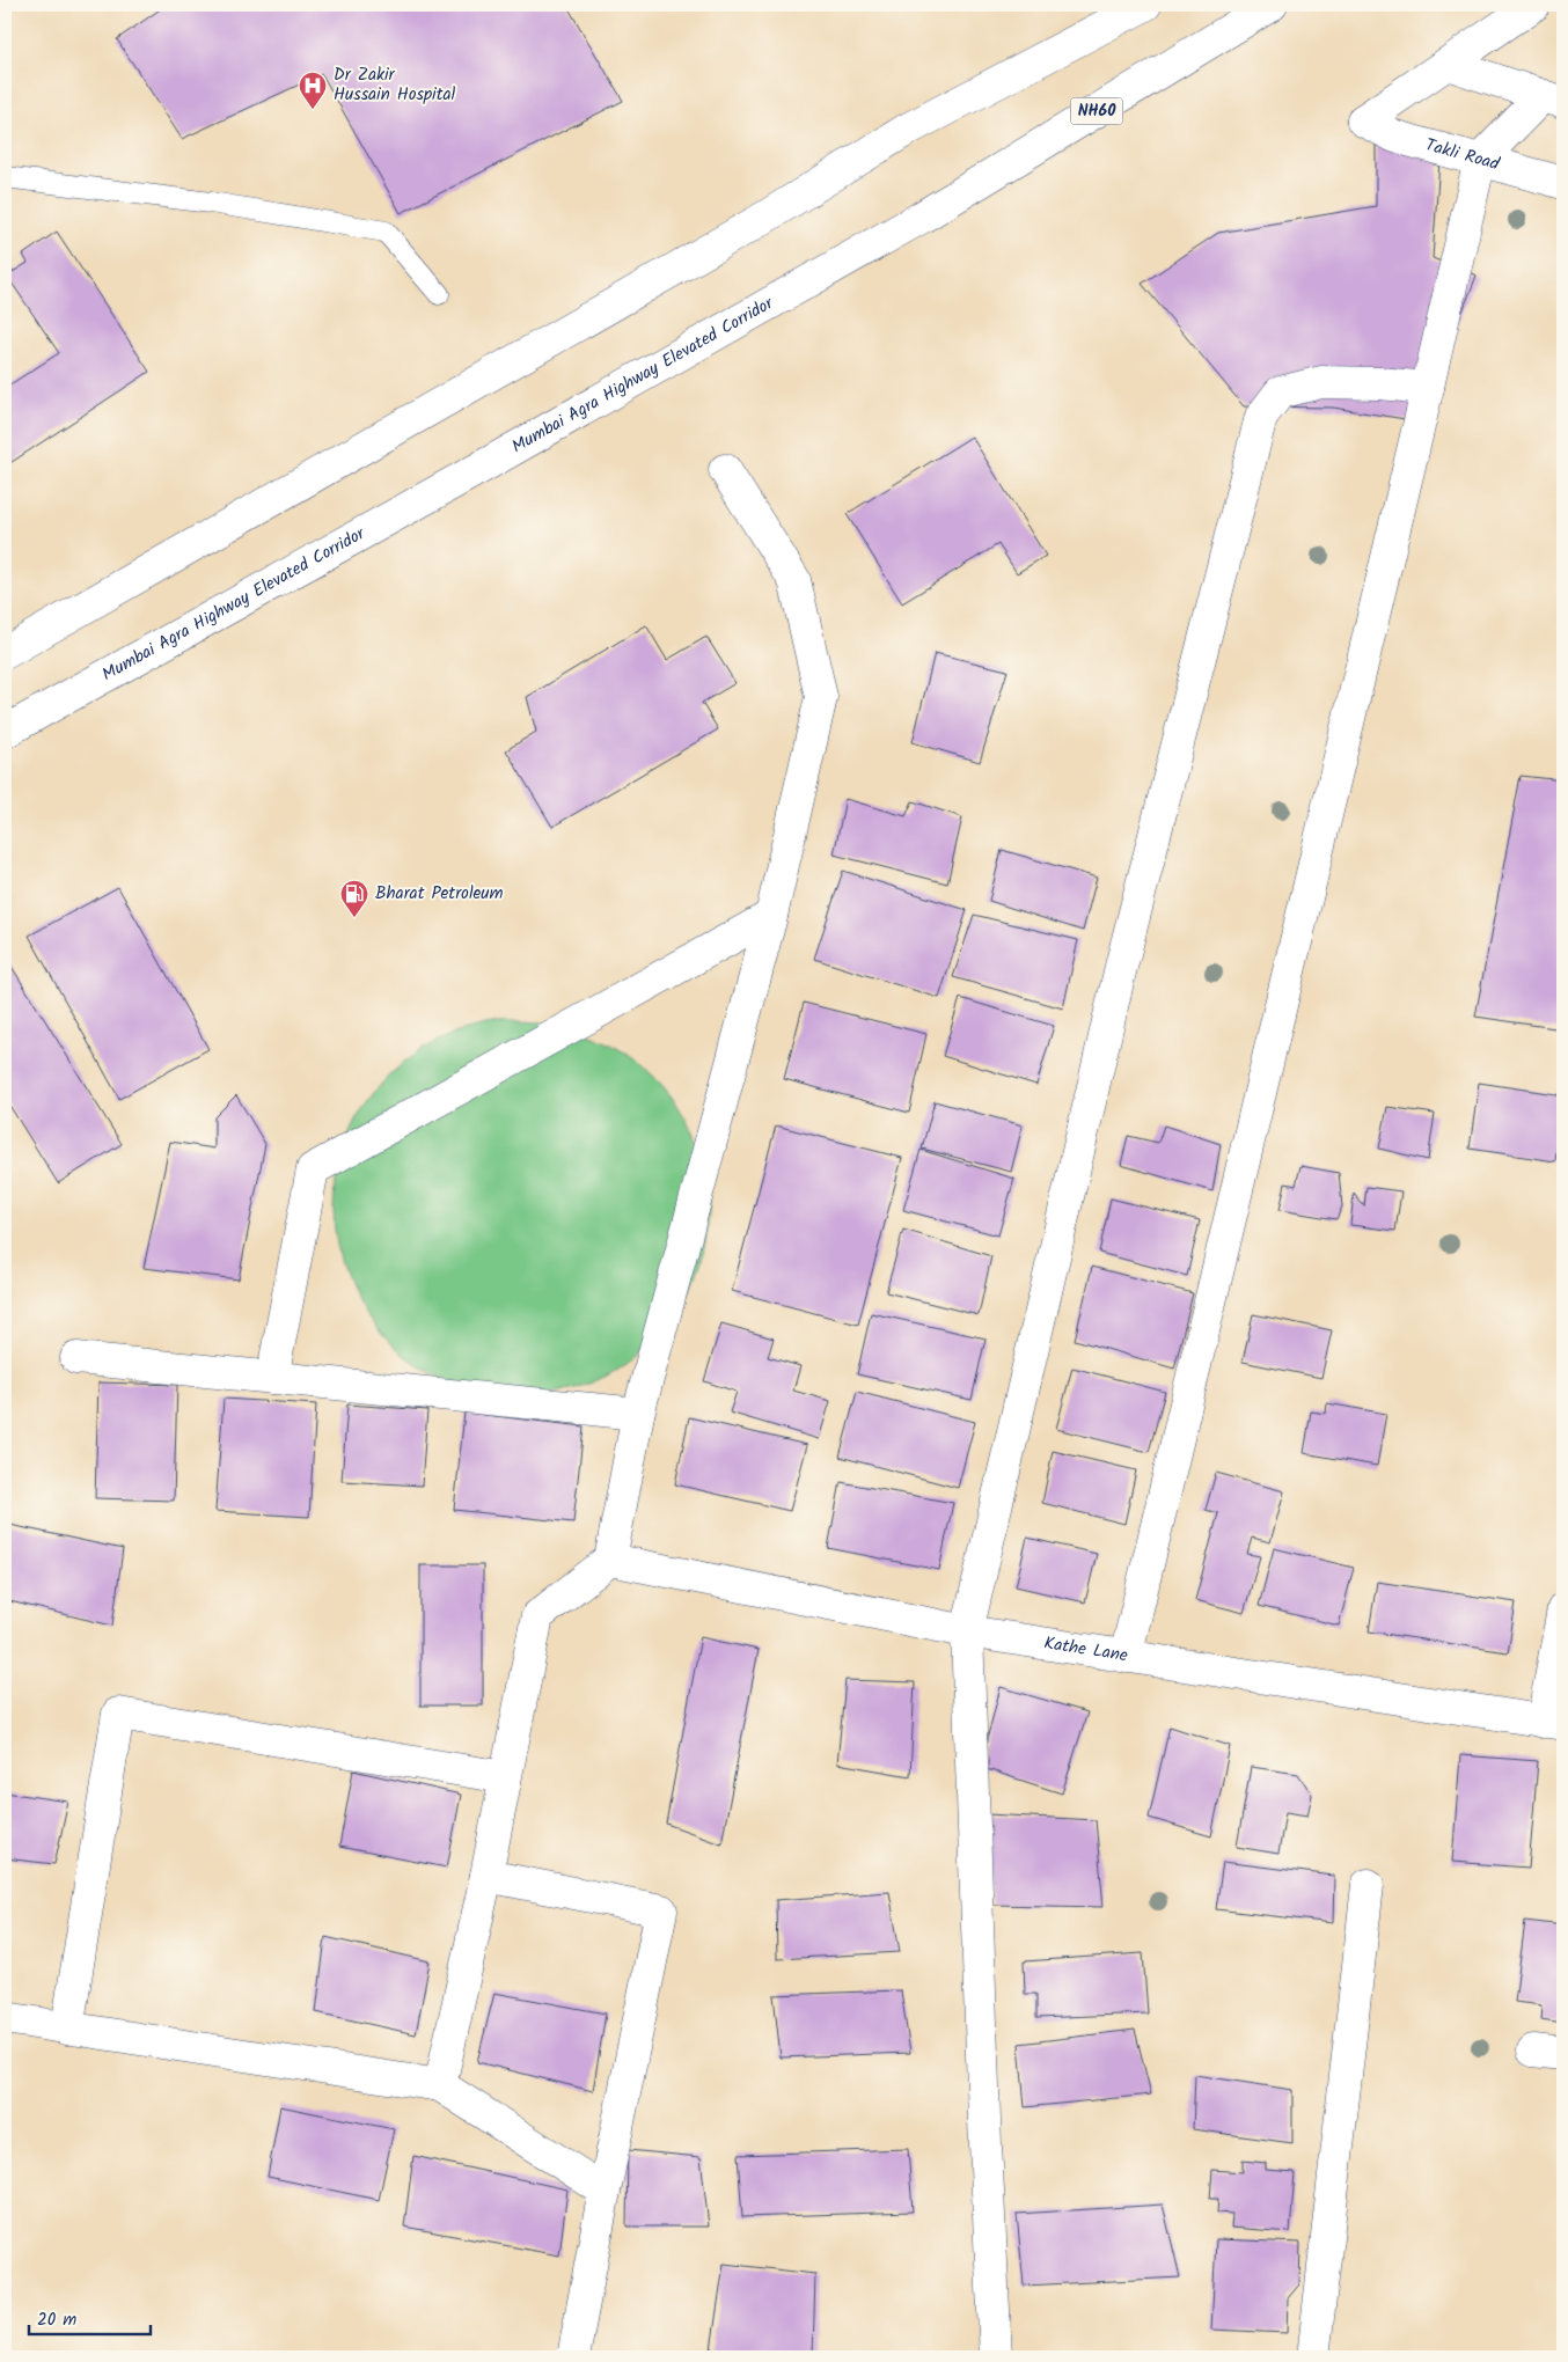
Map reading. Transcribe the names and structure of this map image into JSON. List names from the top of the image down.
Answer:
{
  "streets": {
    "main road": [
      "NH60",
      "Takli Road",
      "Mumbai Agra Highway Elevated Corridor",
      "Kathe Lane"
    ]
  },
  "places": {
    "hospital": ["Dr Zakir Hussain Hospital"],
    "fuel station": ["Bharat Petroleum"]
  },
  "scale_bar": "20 m"
}
